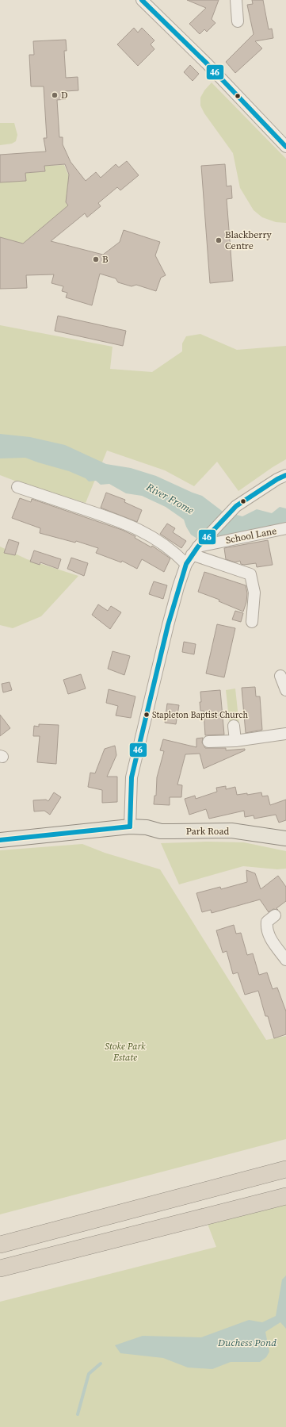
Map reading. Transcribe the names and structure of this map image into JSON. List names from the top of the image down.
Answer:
{
  "streets": {
    "main road": ["Park Road"],
    "street": ["School Lane"]
  },
  "water": ["River Frome", "Duchess Pond"],
  "parks": ["Stoke Park Estate"],
  "places": [
    "D",
    "Blackberry Centre",
    "B",
    "Stapleton Baptist Church"
  ],
  "lines": ["transit line 46"]
}
